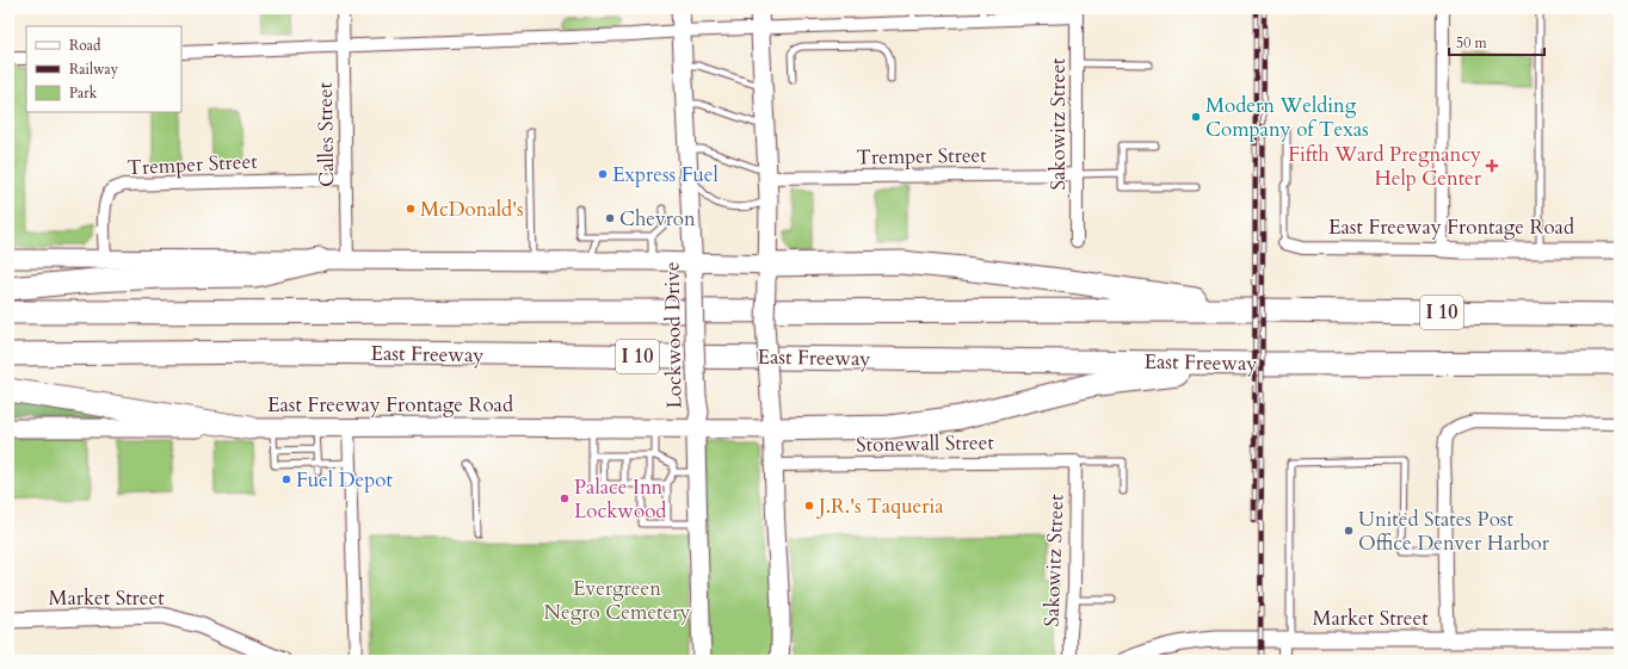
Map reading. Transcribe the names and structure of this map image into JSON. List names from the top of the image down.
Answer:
{
  "streets": {
    "highway": ["I 10", "East Freeway"],
    "main road": ["East Freeway Frontage Road", "Lockwood Drive"],
    "street": [
      "Sakowitz Street",
      "Calles Street",
      "Tremper Street",
      "Stonewall Street",
      "Market Street"
    ]
  },
  "crossings": [
    ["Sakowitz Street", "Tremper Street"],
    ["Sakowitz Street", "Stonewall Street"],
    ["Calles Street", "Tremper Street"],
    ["East Freeway Frontage Road", "Lockwood Drive"]
  ],
  "parks": ["Evergreen Negro Cemetery"],
  "places": {
    "other": [
      "Modern Welding Company of Texas",
      "Express Fuel",
      "McDonald's",
      "Chevron",
      "Fuel Depot",
      "Palace Inn Lockwood",
      "J.R.'s Taqueria",
      "United States Post Office Denver Harbor"
    ],
    "health": ["Fifth Ward Pregnancy Help Center"]
  },
  "legend": ["Road", "Railway", "Park"],
  "scale_bar": "50 m"
}
